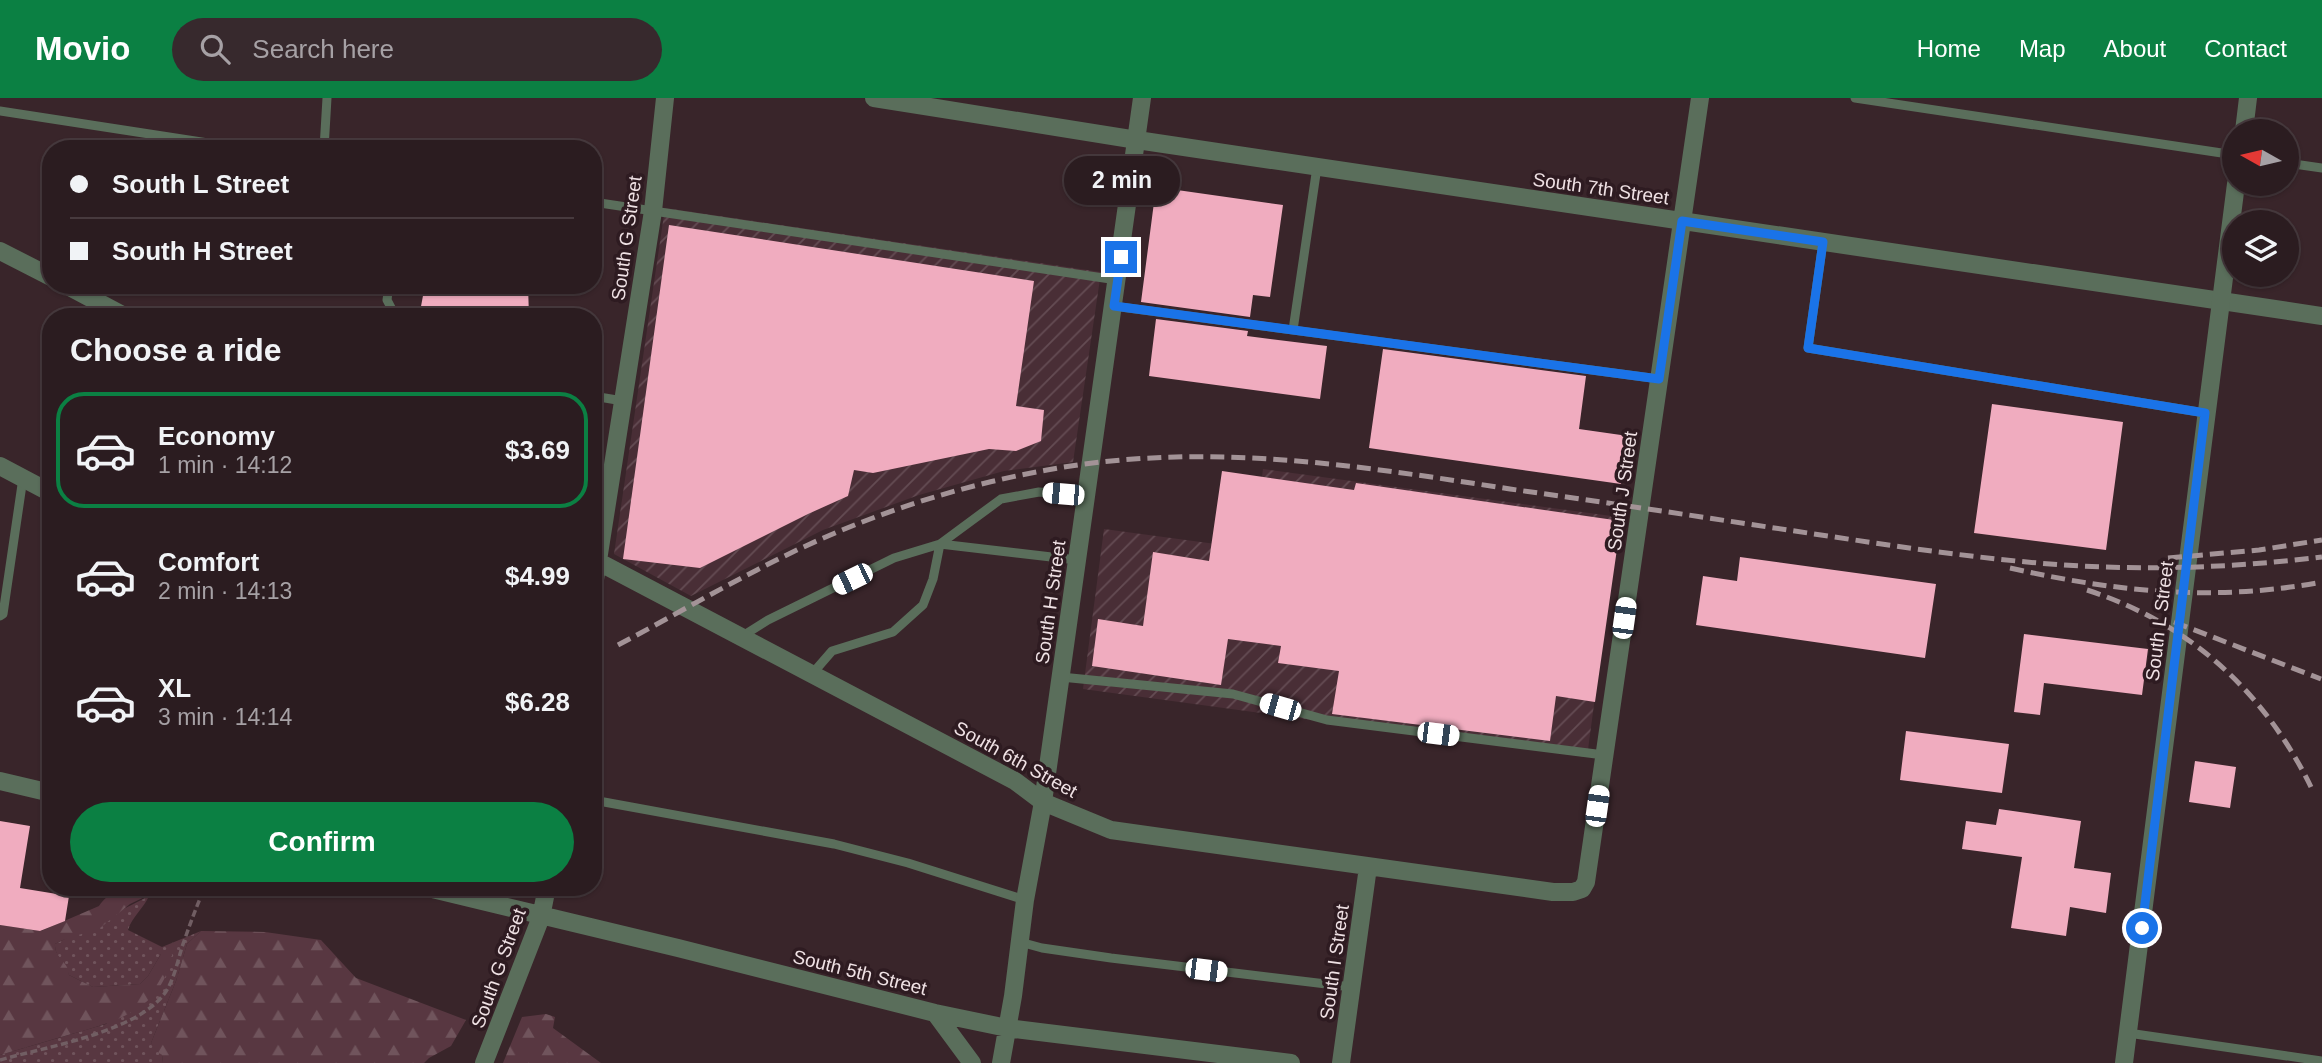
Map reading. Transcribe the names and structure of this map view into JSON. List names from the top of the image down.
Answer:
{
  "streets": {
    "street": [
      "South 7th Street",
      "South G Street",
      "South J Street",
      "South H Street",
      "South L Street",
      "South 6th Street",
      "South I Street",
      "South 5th Street"
    ]
  },
  "crossings": [
    ["South 7th Street", "South J Street"],
    ["South 7th Street", "South H Street"],
    ["South 7th Street", "South L Street"],
    ["South G Street", "South 5th Street"],
    ["South J Street", "South 6th Street"],
    ["South H Street", "South 6th Street"],
    ["South H Street", "South 5th Street"],
    ["South 6th Street", "South I Street"]
  ],
  "north": "left",
  "page": {
    "header": "Movio",
    "search": "Search here",
    "nav": [
      "Home",
      "Map",
      "About",
      "Contact"
    ],
    "banner": ["South L Street", "South H Street"],
    "bubble": "2 min",
    "heading": "Choose a ride",
    "list": [
      {
        "name": "Economy",
        "note": "1 min · 14:12",
        "value": "$3.69"
      },
      {
        "name": "Comfort",
        "note": "2 min · 14:13",
        "value": "$4.99"
      },
      {
        "name": "XL",
        "note": "3 min · 14:14",
        "value": "$6.28"
      }
    ],
    "buttons": "Confirm"
  }
}
